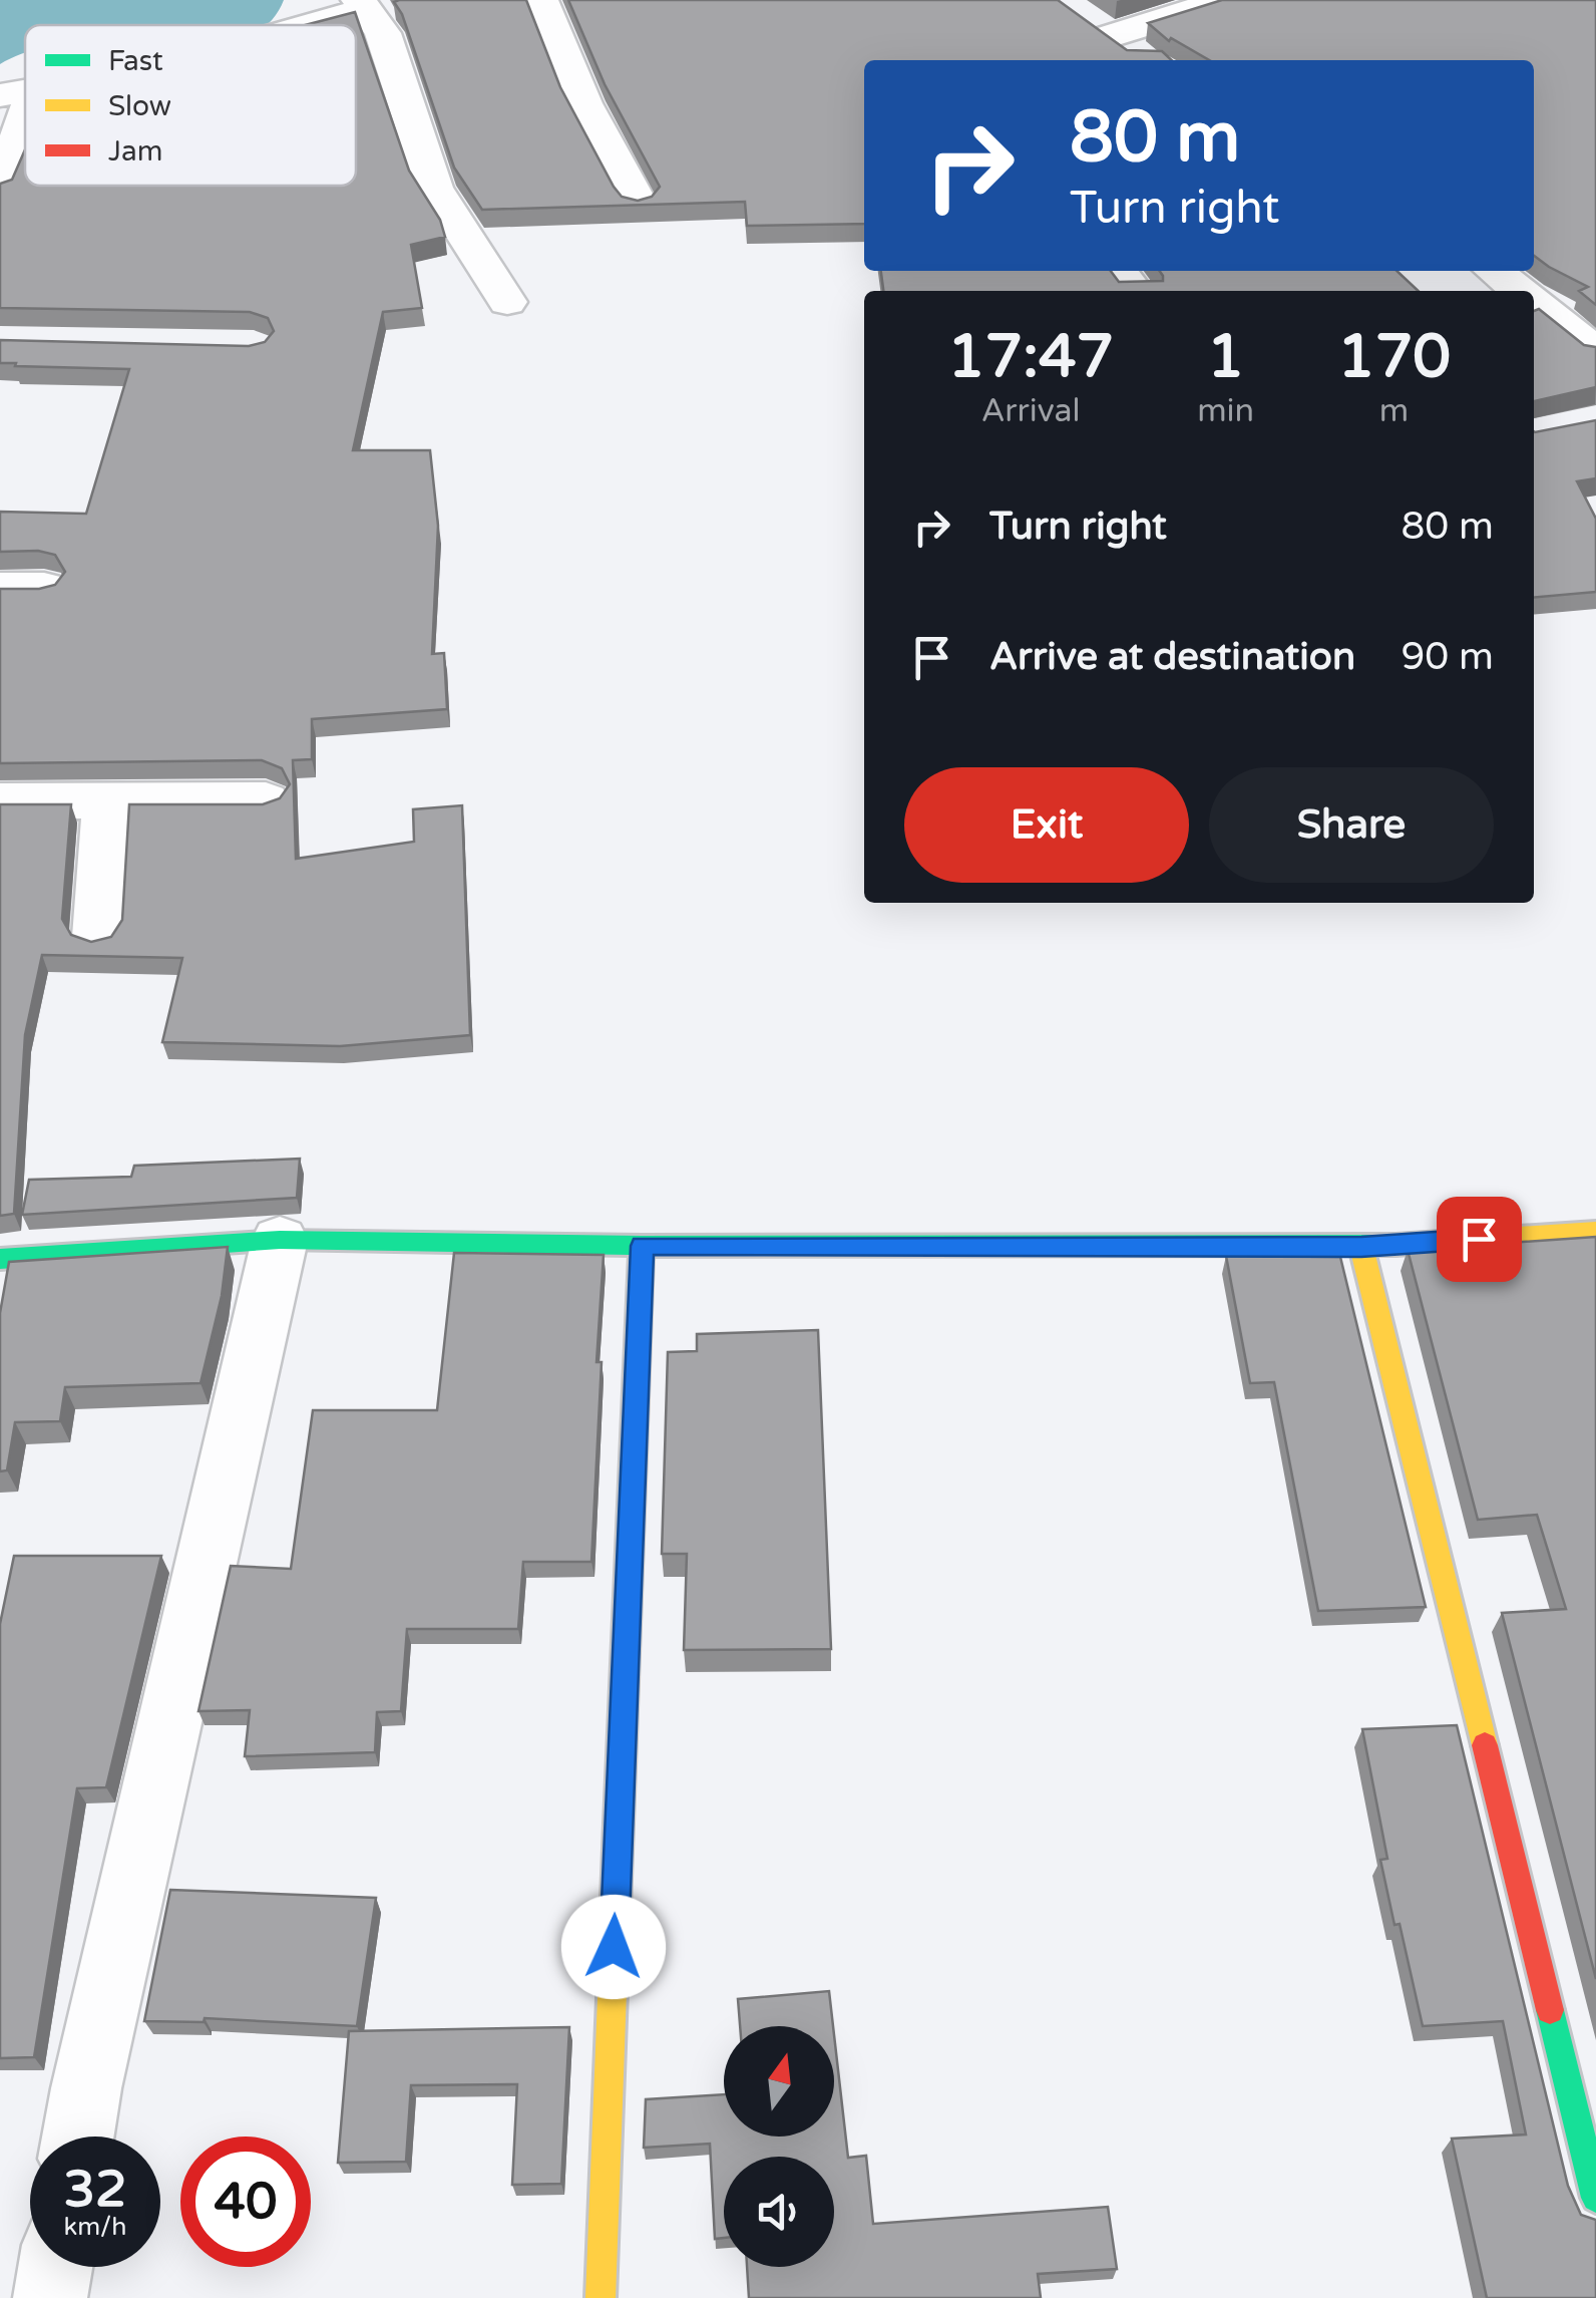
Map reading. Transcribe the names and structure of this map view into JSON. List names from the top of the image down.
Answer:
{
  "legend": ["Fast", "Slow", "Jam"],
  "north": "top",
  "page": {
    "turn": ["80 m", "Turn right"],
    "eta": [
      "17:47",
      "Arrival",
      "1",
      "min",
      "170",
      "m"
    ],
    "list": [
      {
        "name": "Turn right",
        "value": "80 m"
      },
      {
        "name": "Arrive at destination",
        "value": "90 m"
      }
    ],
    "buttons": ["Exit", "Share"],
    "speed": "32 km/h",
    "limit": "40"
  }
}
